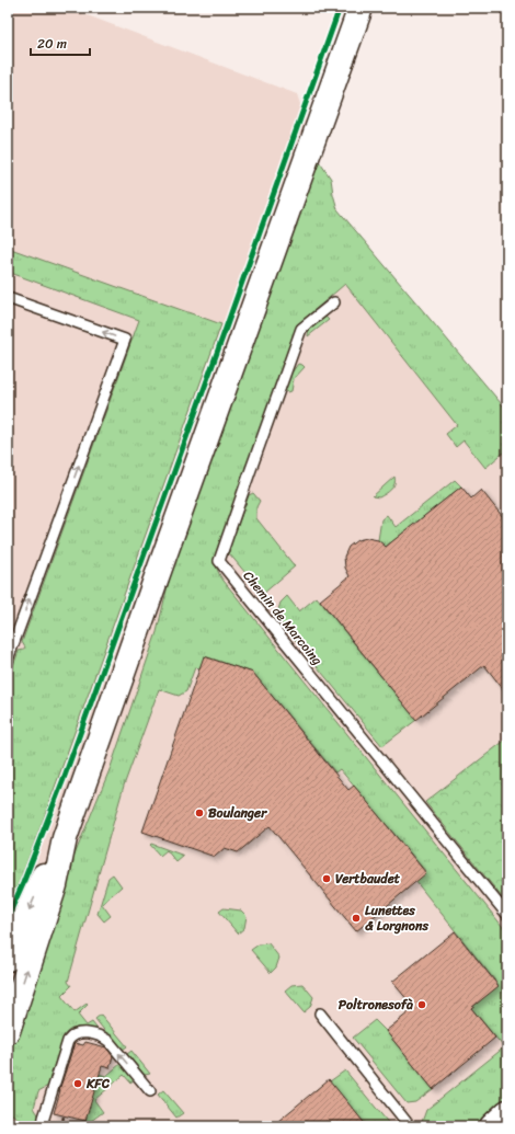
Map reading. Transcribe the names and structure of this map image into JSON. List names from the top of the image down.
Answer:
{
  "streets": {
    "lane": ["Chemin de Marcoing"]
  },
  "places": [
    "Boulanger",
    "Vertbaudet",
    "Lunettes & Lorgnons",
    "Poltronesofà",
    "KFC"
  ],
  "scale_bar": "20 m"
}
